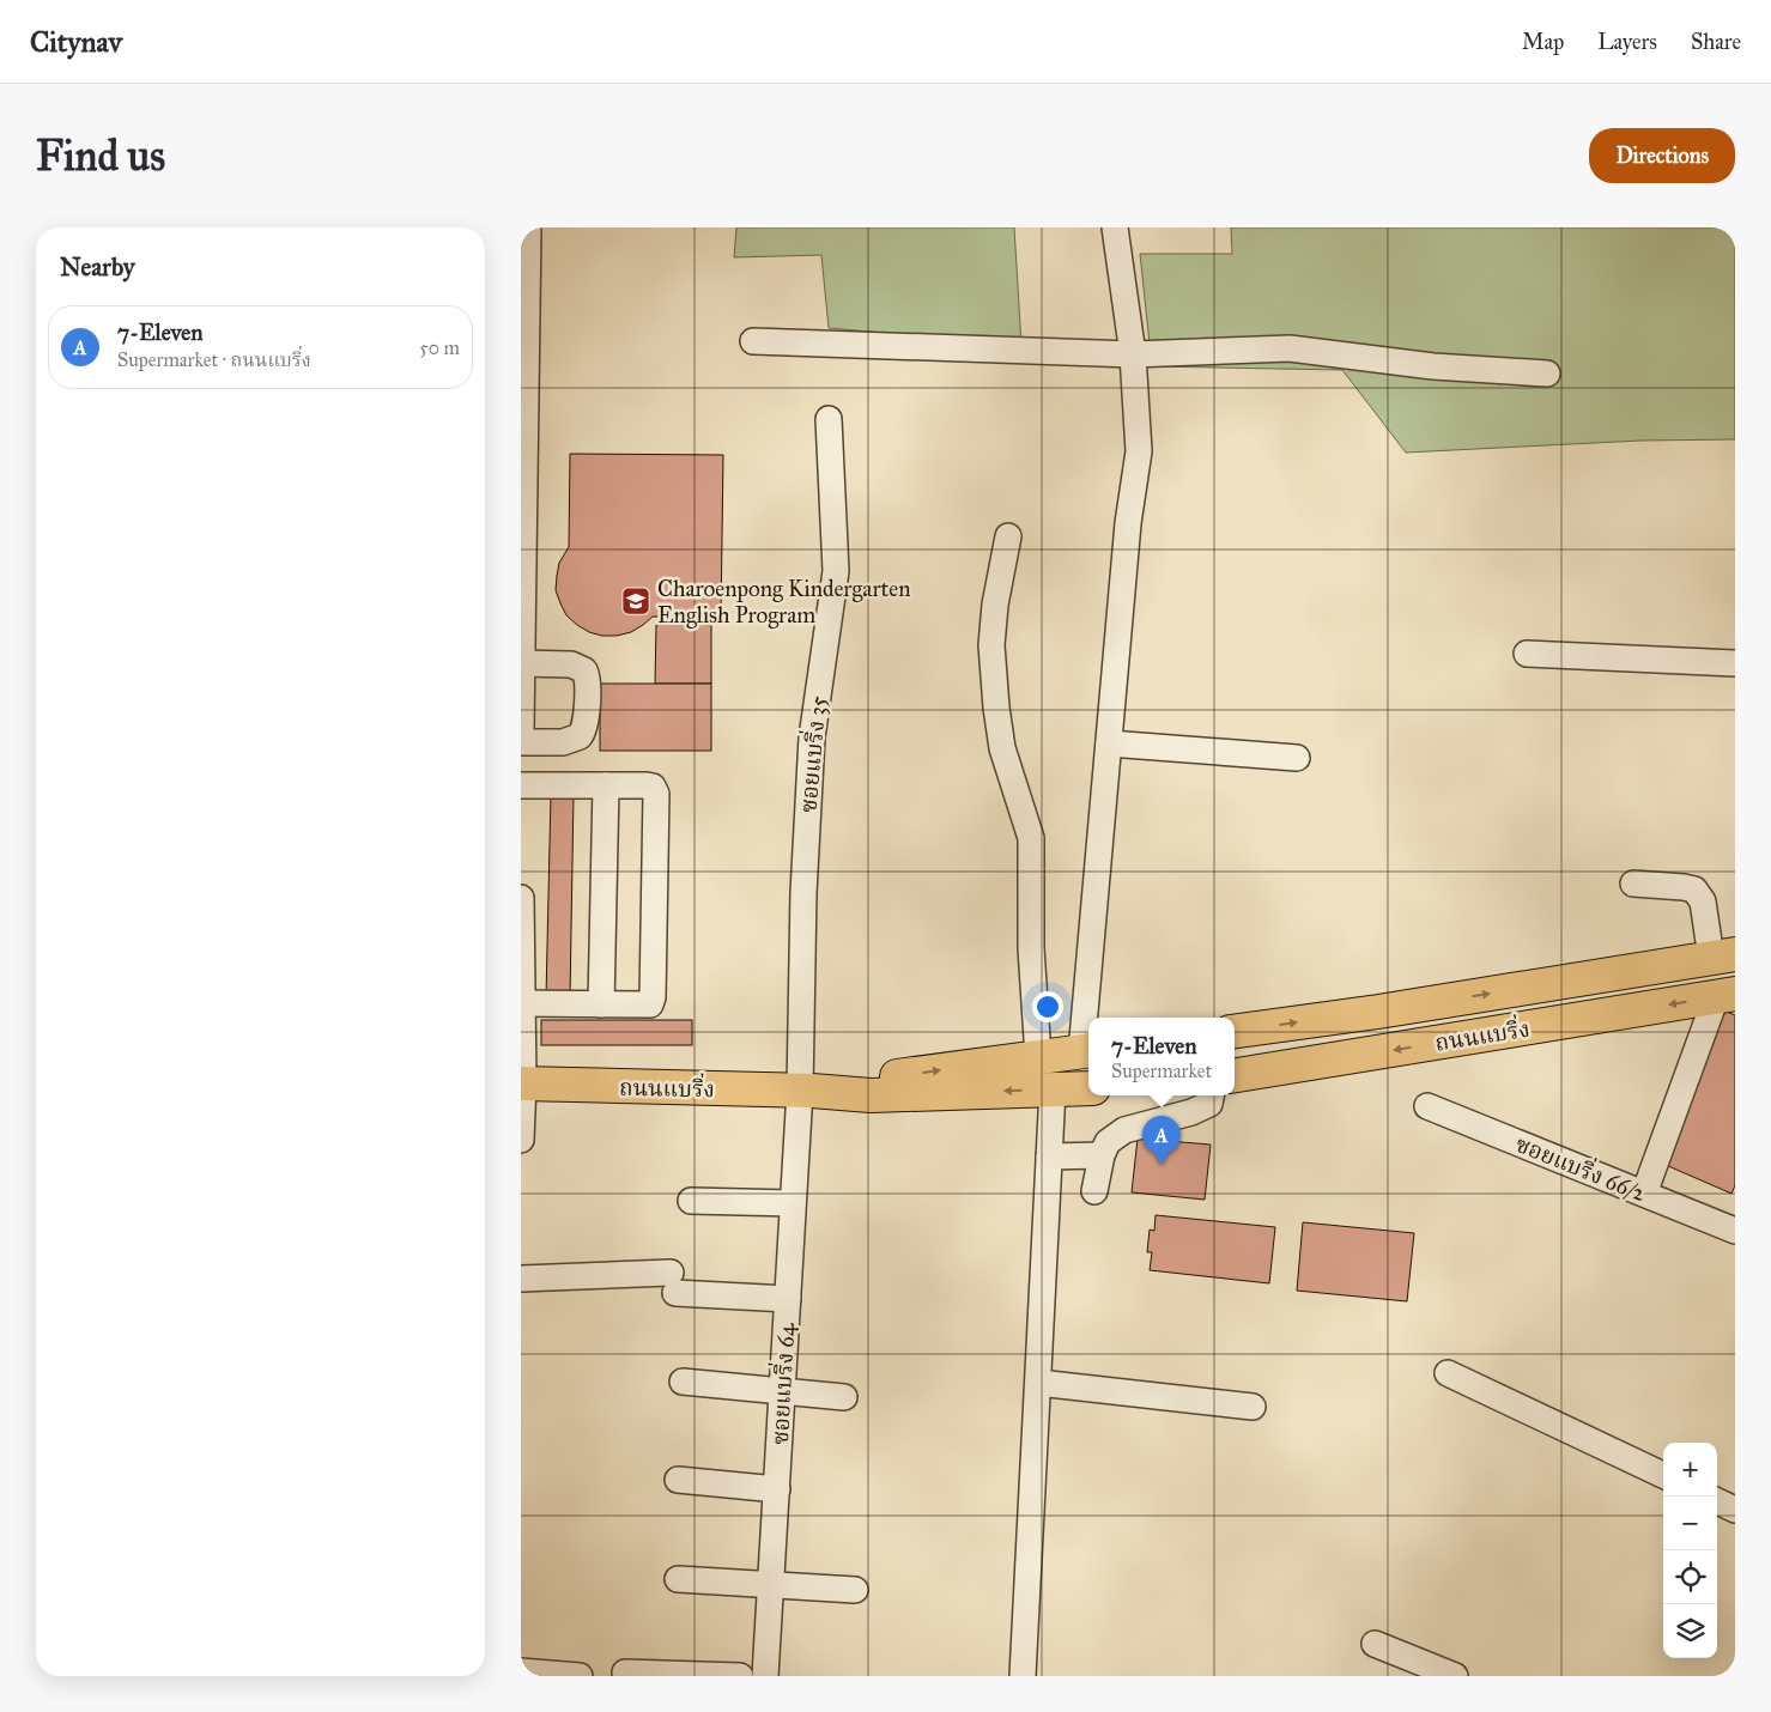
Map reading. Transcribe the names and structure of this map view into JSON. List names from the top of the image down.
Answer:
{
  "streets": {
    "main road": ["ถนนแบริ่ง"],
    "street": ["ซอยแบริ่ง 35", "ซอยแบริ่ง 66/2", "ซอยแบริ่ง 64"]
  },
  "crossings": [
    ["ซอยแบริ่ง 35", "ถนนแบริ่ง"],
    ["ซอยแบริ่ง 35", "ซอยแบริ่ง 64"],
    ["ถนนแบริ่ง", "ซอยแบริ่ง 64"]
  ],
  "places": {
    "school or university": ["Charoenpong Kindergarten English Program"]
  },
  "page": {
    "header": "Citynav",
    "nav": ["Map", "Layers", "Share"],
    "buttons": "Directions",
    "title": "Find us",
    "heading": "Nearby",
    "list": [
      {
        "mark": "A",
        "name": "7-Eleven",
        "note": "Supermarket · ถนนแบริ่ง",
        "value": "50 m"
      }
    ],
    "popup": ["7-Eleven", "Supermarket"],
    "pins": "A",
    "map_buttons": ["+", "−"]
  }
}
